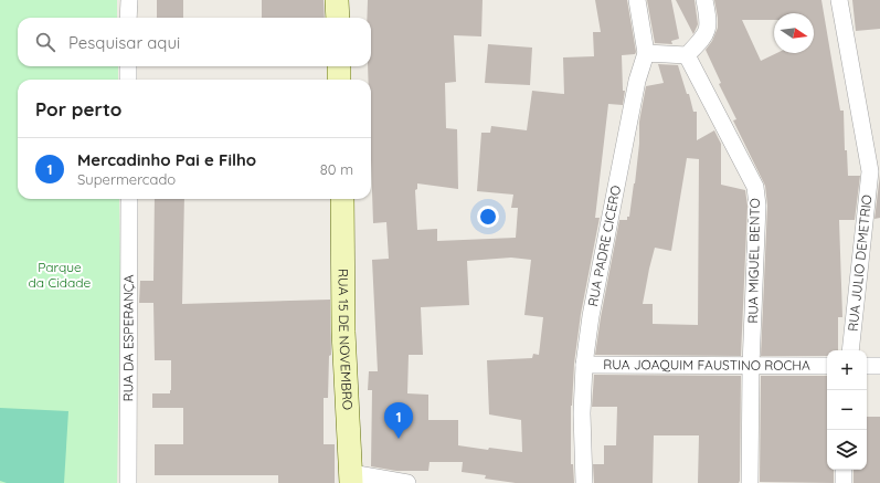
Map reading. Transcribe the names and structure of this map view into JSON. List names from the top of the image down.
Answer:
{
  "streets": {
    "main road": ["RUA 15 DE NOVEMBRO"],
    "street": [
      "RUA PADRE CICERO",
      "RUA MIGUEL BENTO",
      "RUA JULIO DEMETRIO",
      "RUA DA ESPERANÇA",
      "RUA JOAQUIM FAUSTINO ROCHA"
    ]
  },
  "crossings": [
    ["RUA PADRE CICERO", "RUA JOAQUIM FAUSTINO ROCHA"],
    ["RUA MIGUEL BENTO", "RUA JOAQUIM FAUSTINO ROCHA"]
  ],
  "parks": ["Parque da Cidade"],
  "north": "right",
  "page": {
    "search": "Pesquisar aqui",
    "heading": "Por perto",
    "list": [
      {
        "mark": "1",
        "name": "Mercadinho Pai e Filho",
        "note": "Supermercado",
        "value": "80 m"
      }
    ],
    "map_buttons": ["+", "−"],
    "pins": "1"
  }
}
